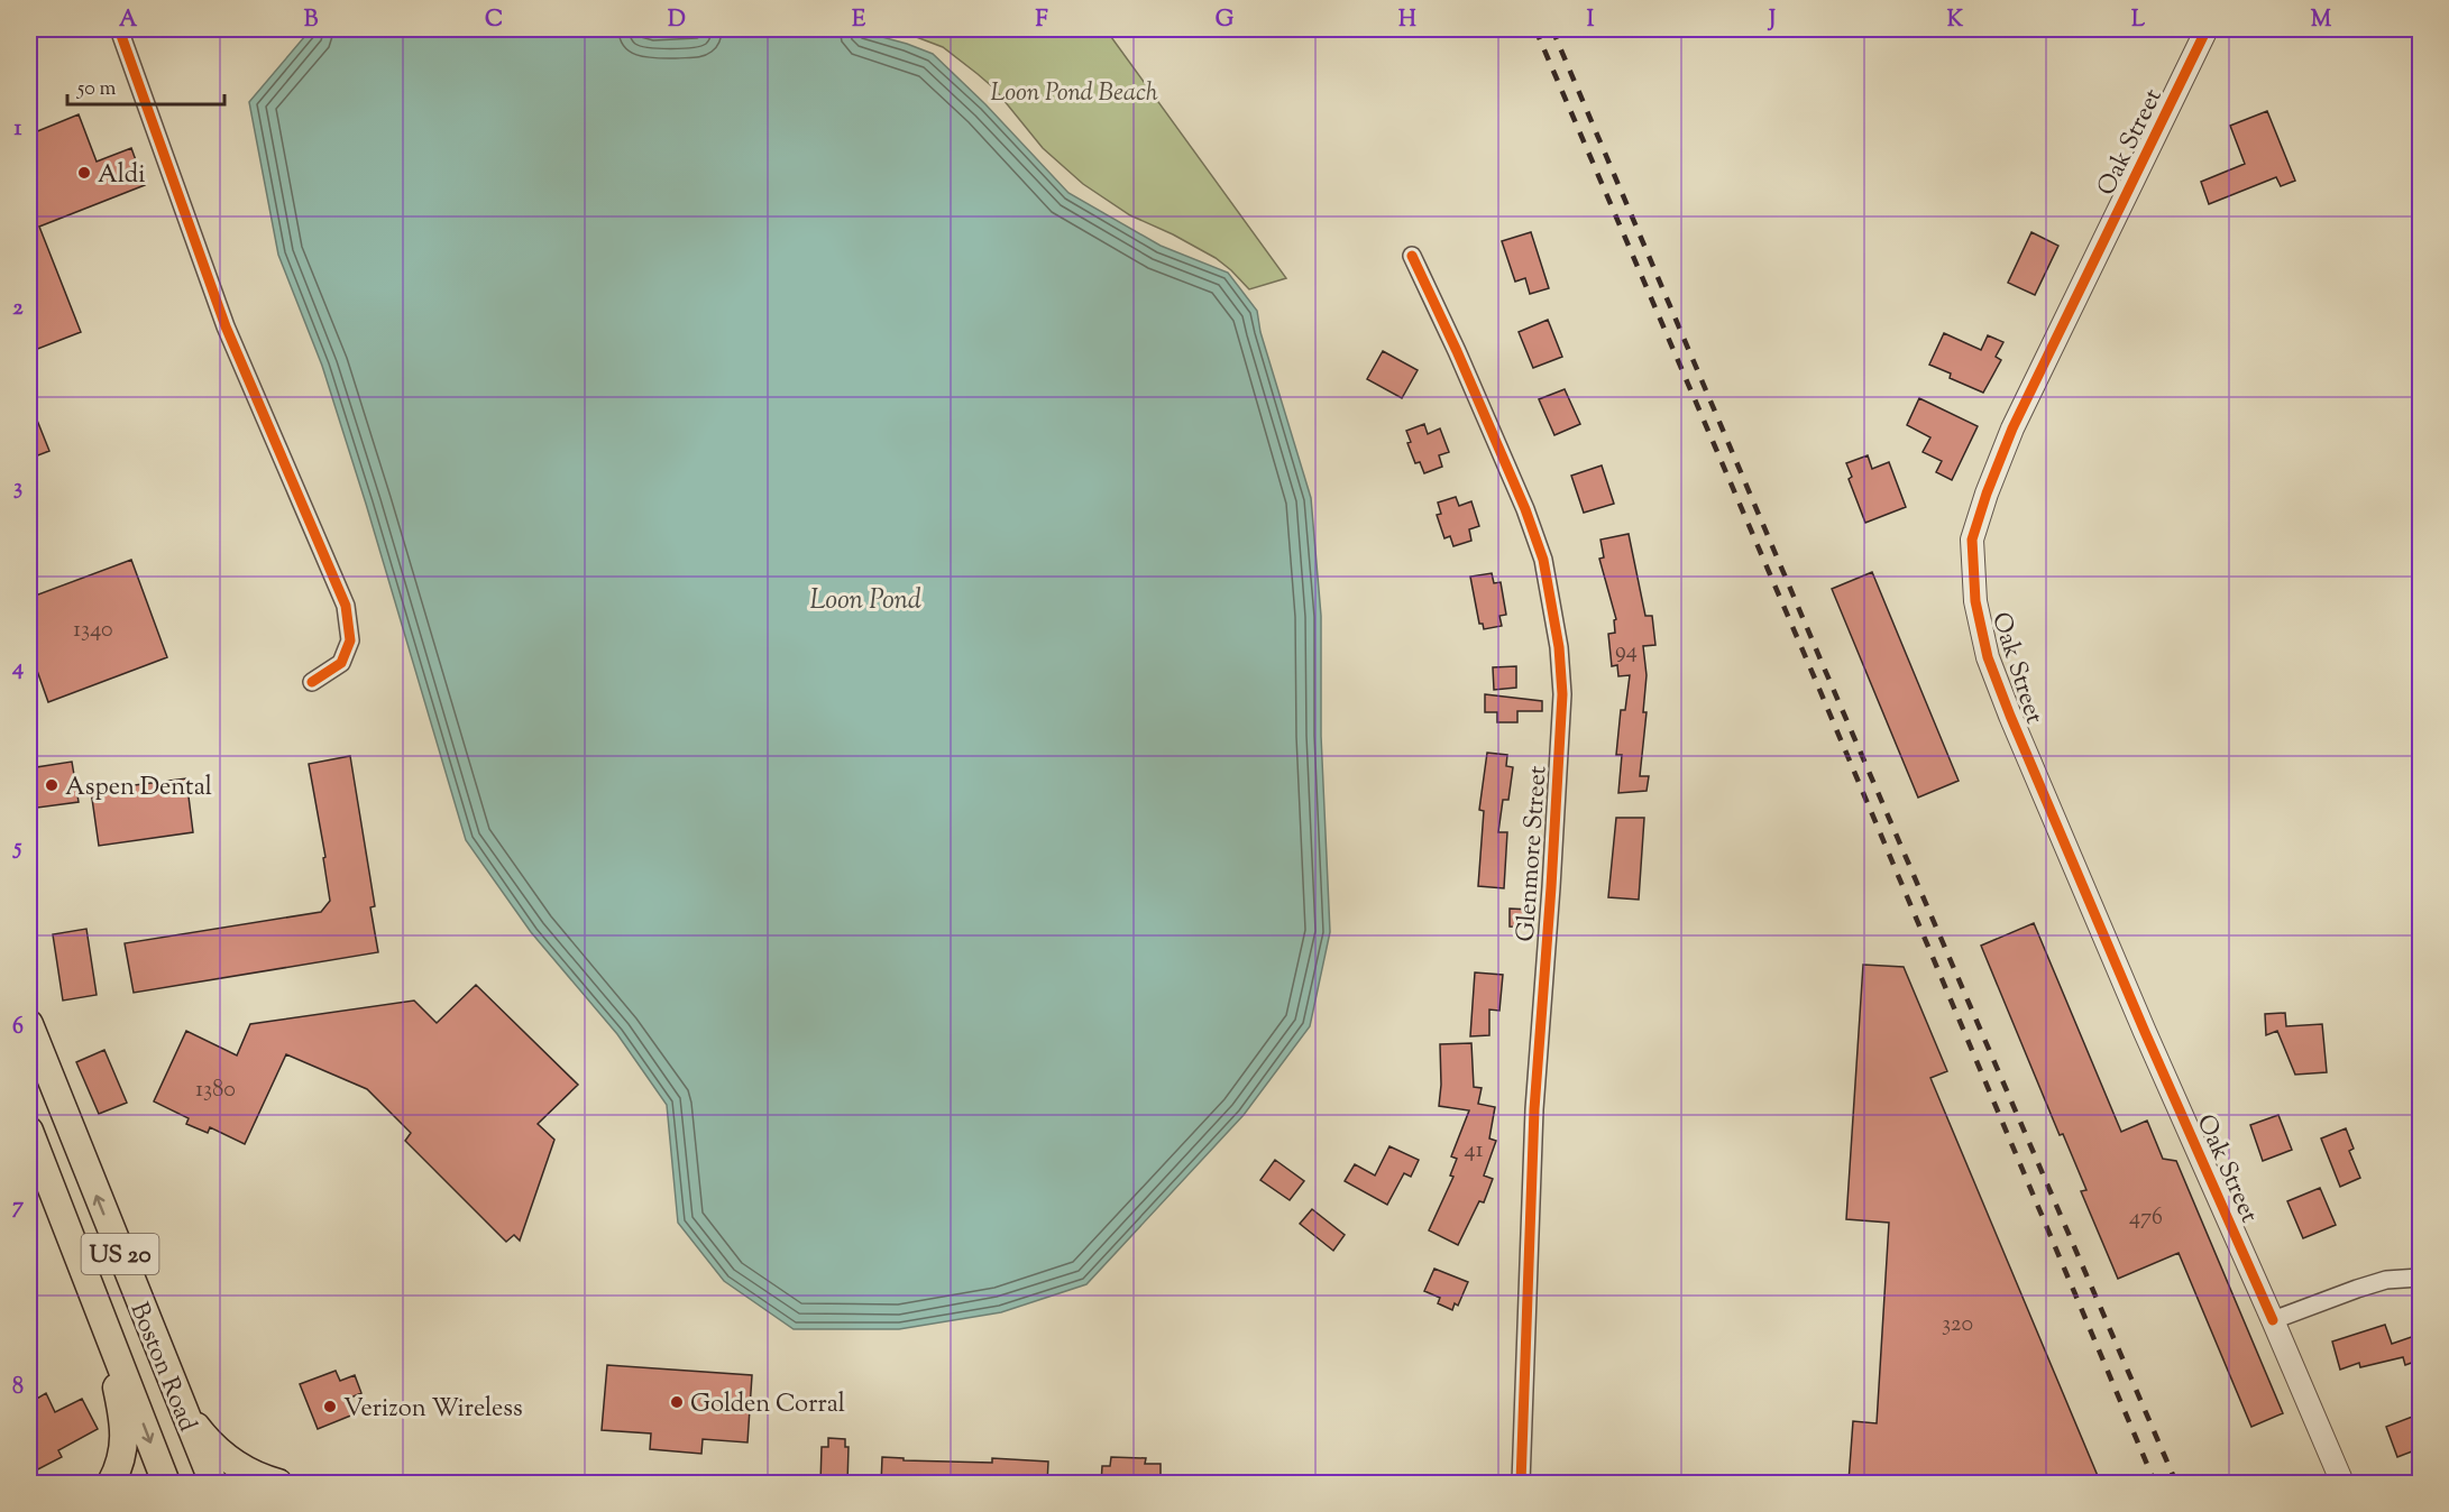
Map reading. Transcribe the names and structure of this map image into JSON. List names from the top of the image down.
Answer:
{
  "streets": {
    "main road": ["US 20", "Boston Road"],
    "street": ["Oak Street", "Glenmore Street"]
  },
  "water": ["Loon Pond"],
  "parks": ["Loon Pond Beach"],
  "places": [
    "Aldi",
    "Aspen Dental",
    "Golden Corral",
    "Verizon Wireless"
  ],
  "house_numbers": [
    "1340",
    "94",
    "1380",
    "41",
    "476",
    "320"
  ],
  "scale_bar": "50 m",
  "grid": {
    "columns": [
      "A",
      "B",
      "C",
      "D",
      "E",
      "F",
      "G",
      "H",
      "I",
      "J",
      "K",
      "L",
      "M"
    ],
    "rows": [
      "1",
      "2",
      "3",
      "4",
      "5",
      "6",
      "7",
      "8"
    ]
  }
}
